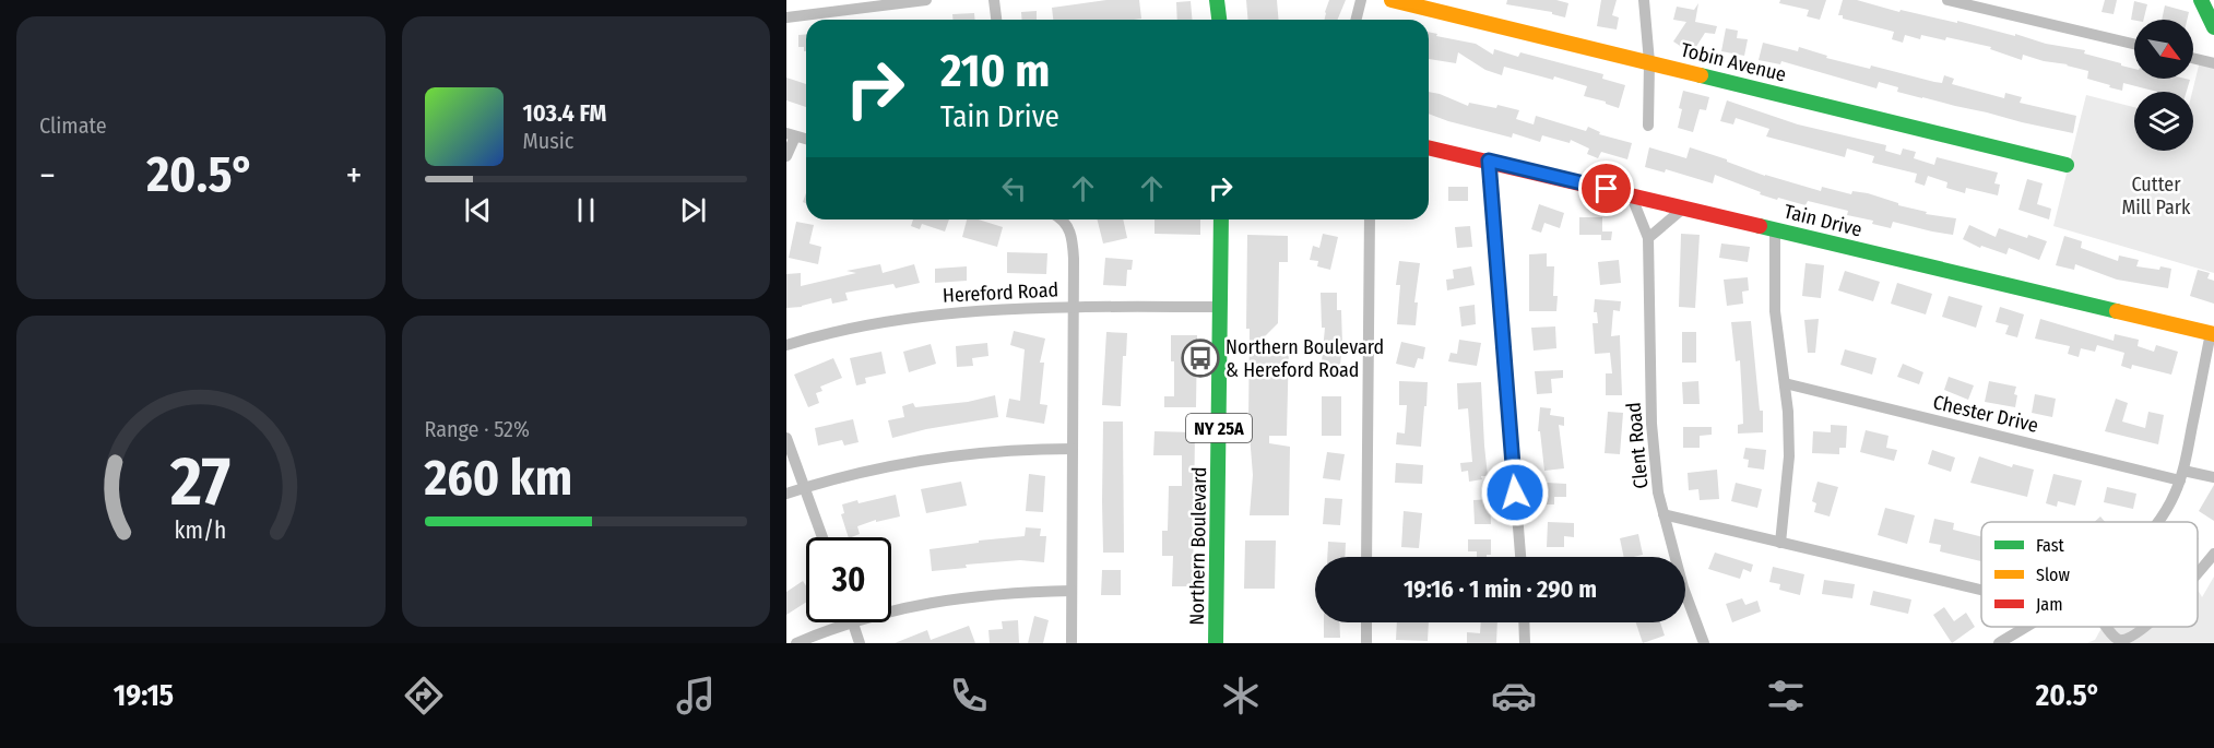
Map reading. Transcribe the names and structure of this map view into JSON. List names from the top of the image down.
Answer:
{
  "streets": {
    "street": [
      "Tobin Avenue",
      "Tain Drive",
      "Hereford Road",
      "Chester Drive",
      "NY 25A",
      "Clent Road",
      "Northern Boulevard"
    ]
  },
  "crossings": [
    ["Tain Drive", "Clent Road"],
    ["Hereford Road", "Northern Boulevard"]
  ],
  "parks": ["Cutter Mill Park"],
  "places": {
    "bus stop": ["Northern Boulevard & Hereford Road"]
  },
  "legend": ["Fast", "Slow", "Jam"],
  "north": "bottom right",
  "page": {
    "tile": [
      "Climate",
      ["Range · 52%", "260 km"]
    ],
    "turn": ["210 m", "Tain Drive"],
    "song": ["103.4 FM", "Music"],
    "heat": ["−", "20.5°", "+"],
    "limit": "30",
    "trip": "19:16 · 1 min · 290 m",
    "tabs": ["19:15", "20.5°"],
    "gauge": ["27", "km/h"]
  }
}
